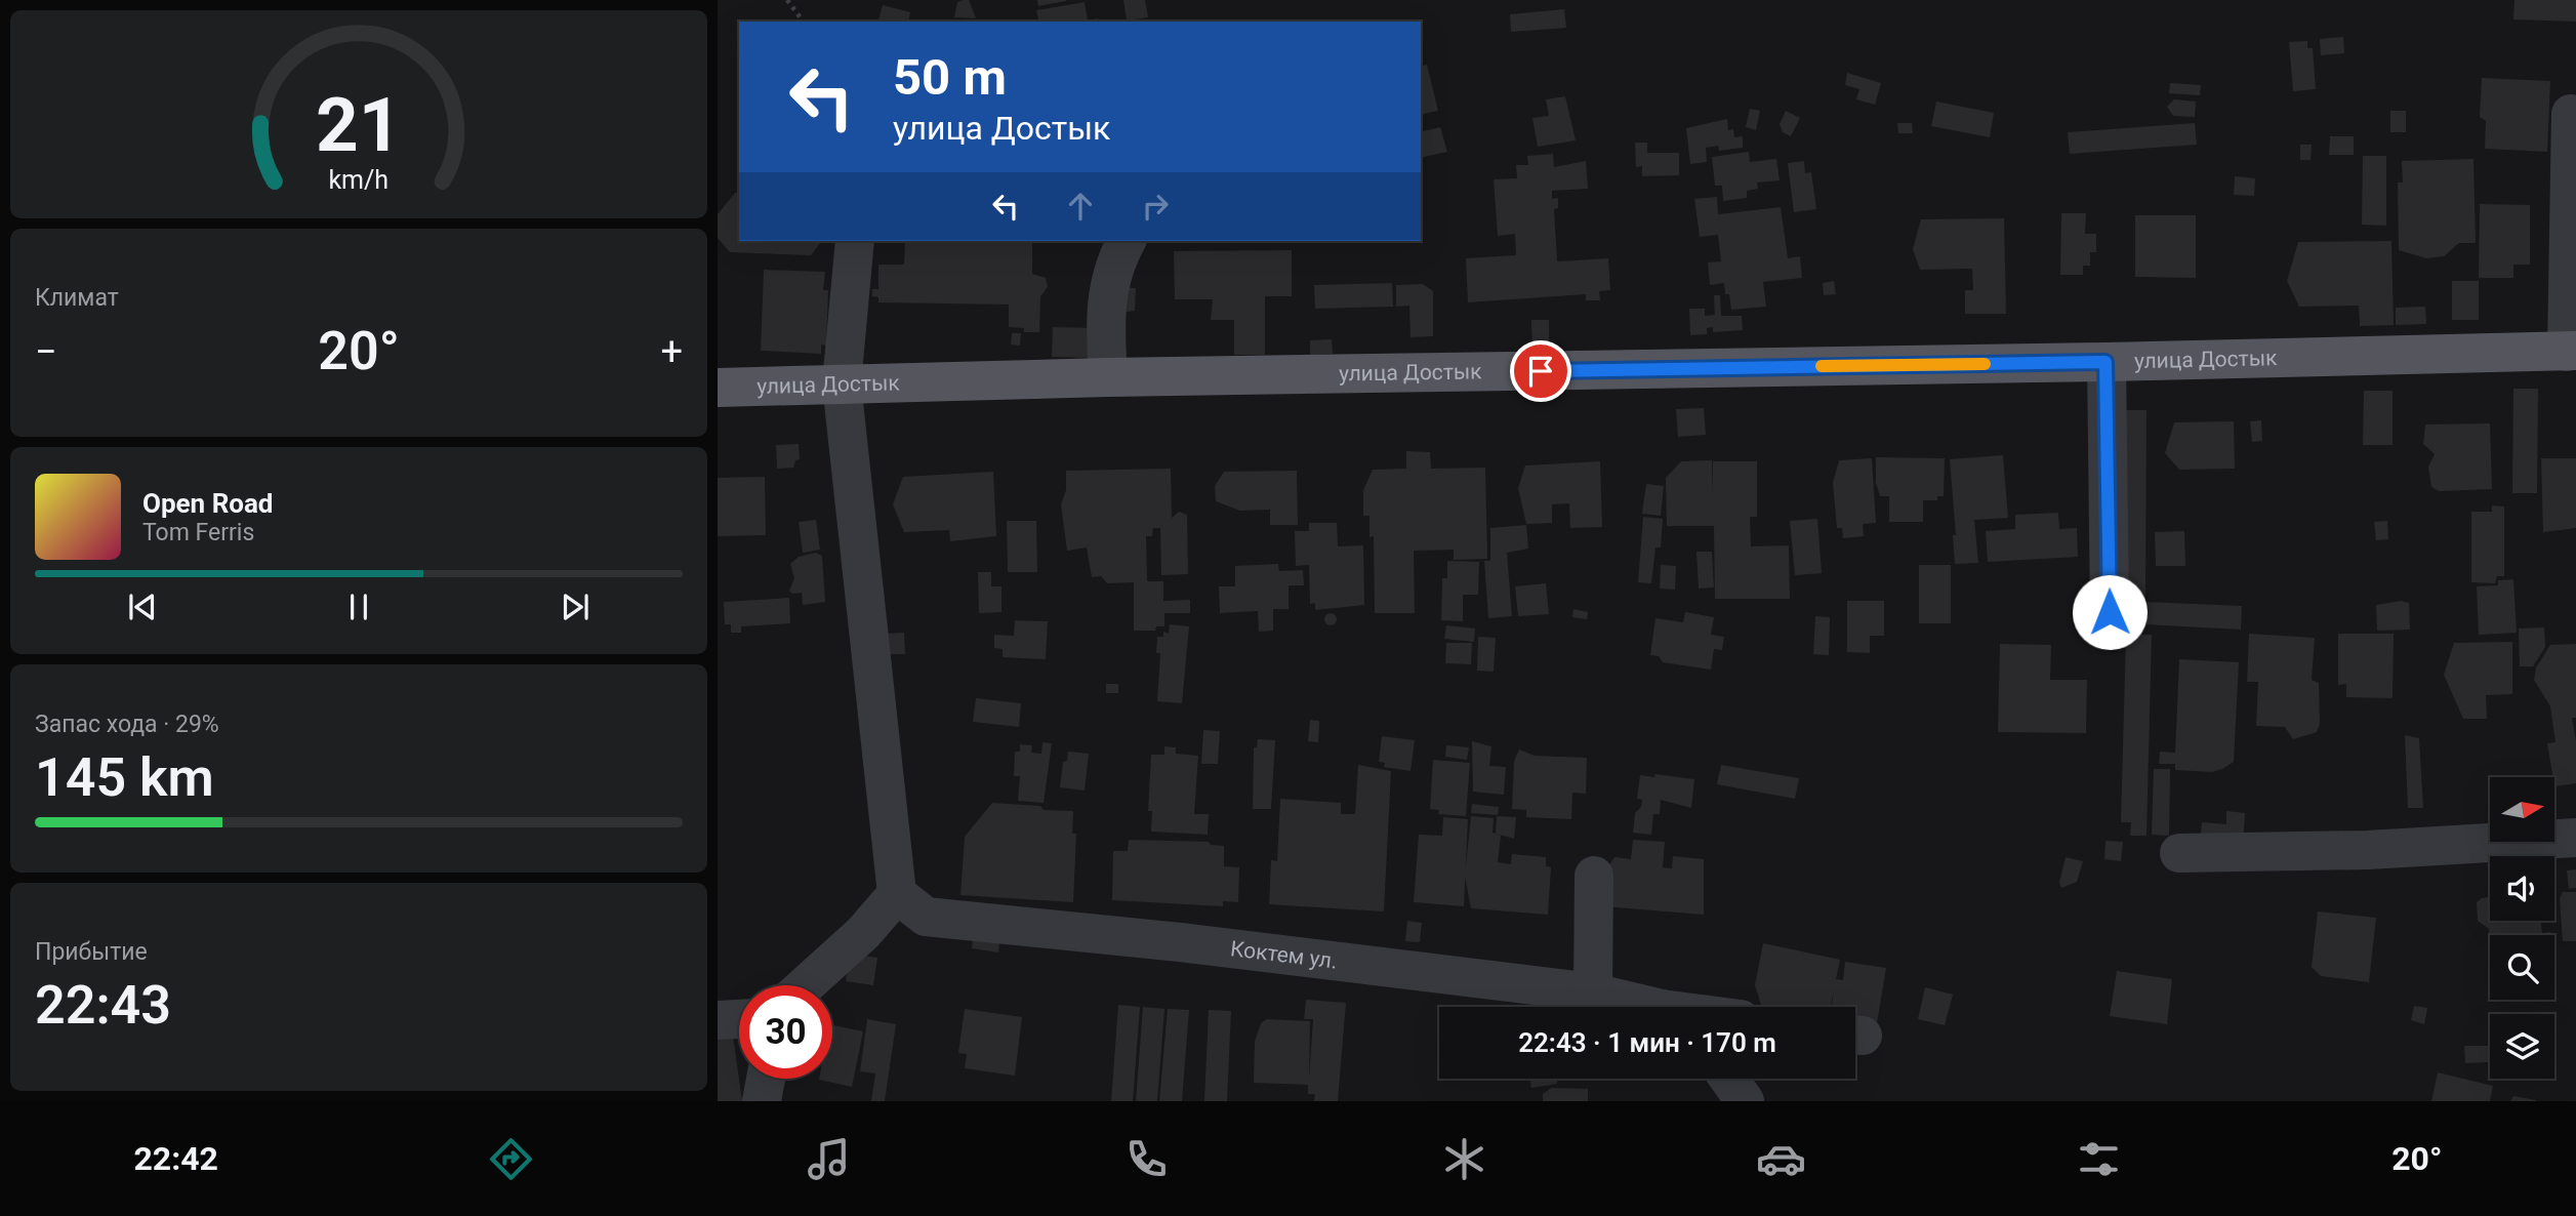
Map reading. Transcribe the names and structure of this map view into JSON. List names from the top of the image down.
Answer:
{
  "streets": {
    "main road": ["улица Достык"],
    "street": ["Коктем ул."]
  },
  "north": "right",
  "page": {
    "turn": ["50 m", "улица Достык"],
    "tile": [
      "Климат",
      ["Запас хода · 29%", "145 km"],
      ["Прибытие", "22:43"]
    ],
    "heat": ["−", "20°", "+"],
    "song": ["Open Road", "Tom Ferris"],
    "limit": "30",
    "trip": "22:43 · 1 мин · 170 m",
    "tabs": ["22:42", "20°"],
    "gauge": ["21", "km/h"]
  }
}
